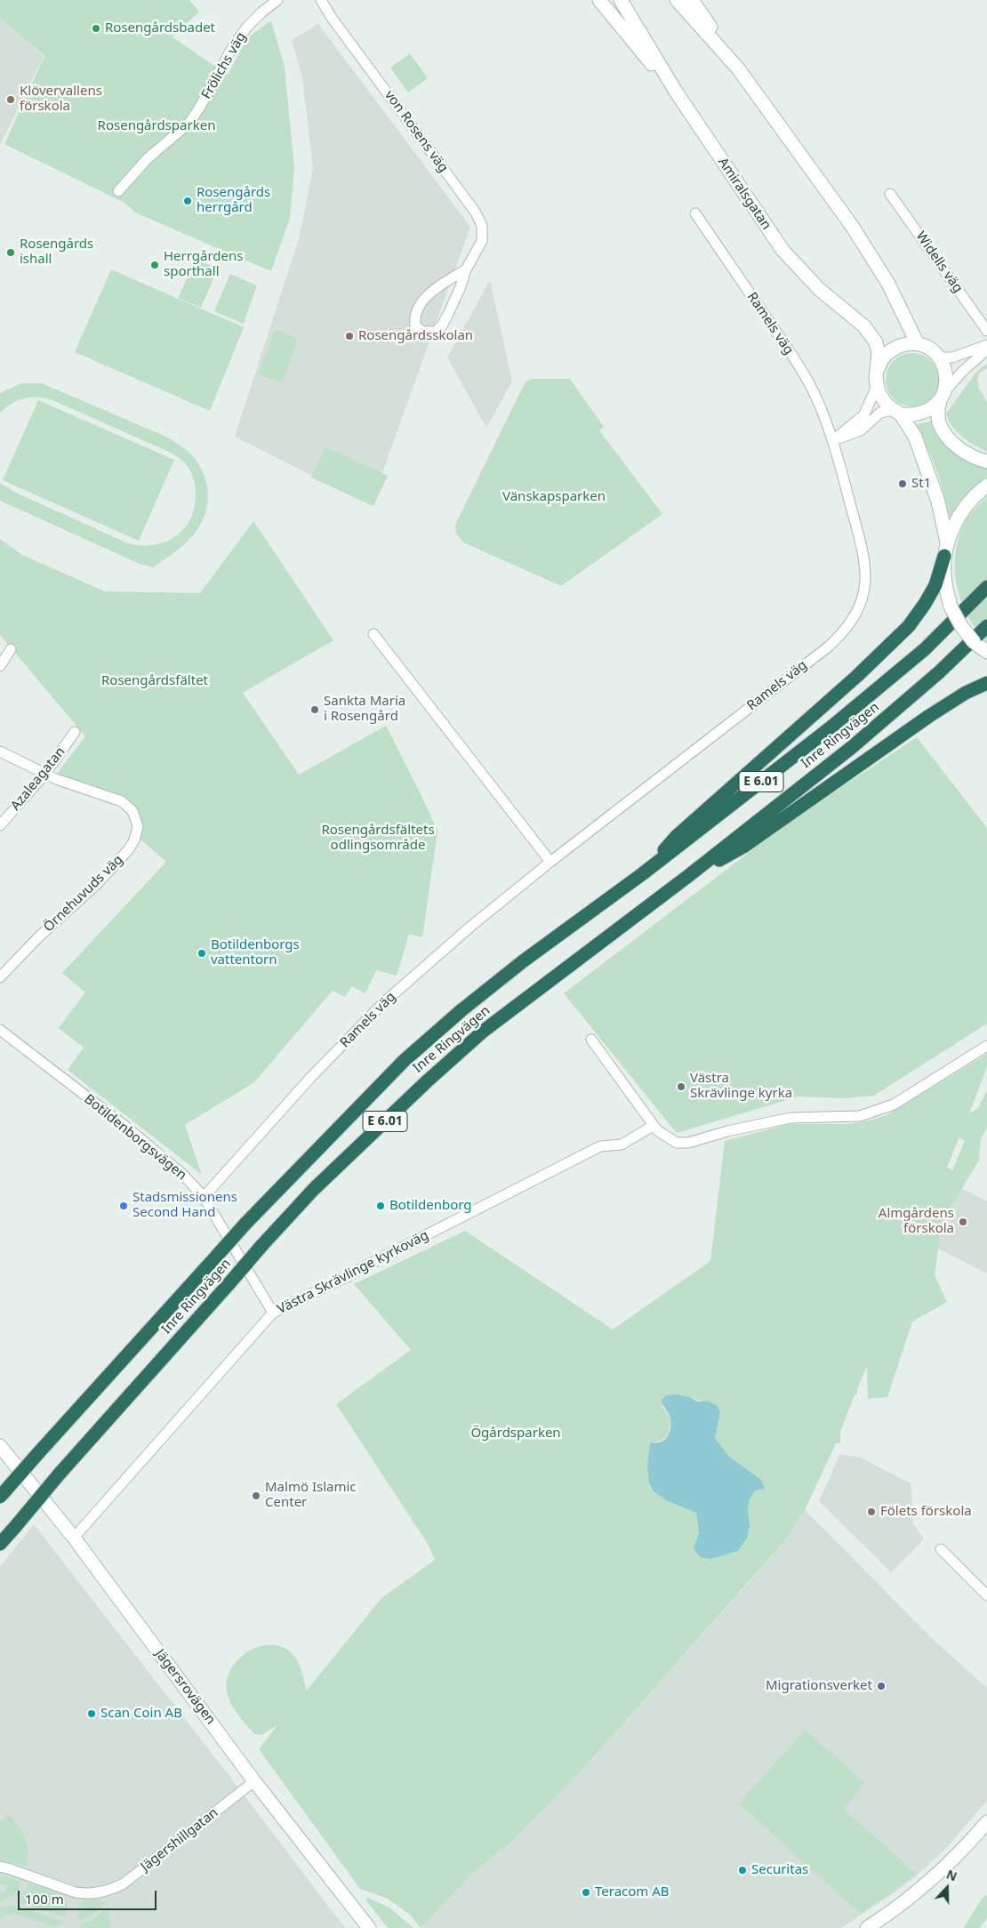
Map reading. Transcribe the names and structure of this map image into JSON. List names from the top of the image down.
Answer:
{
  "streets": {
    "highway": ["Inre Ringvägen", "E 6.01"],
    "main road": ["Amiralsgatan", "Jägersrovägen"],
    "street": [
      "Frölichs väg",
      "von Rosens väg",
      "Widells väg",
      "Ramels väg",
      "Azaleagatan",
      "Örnehuvuds väg",
      "Botildenborgsvägen",
      "Västra Skrävlinge kyrkoväg",
      "Jägershillgatan"
    ]
  },
  "crossings": [
    ["Ramels väg", "Botildenborgsvägen"],
    ["Azaleagatan", "Örnehuvuds väg"],
    ["Botildenborgsvägen", "Västra Skrävlinge kyrkoväg"],
    ["Västra Skrävlinge kyrkoväg", "Jägersrovägen"],
    ["Jägersrovägen", "Jägershillgatan"]
  ],
  "parks": [
    "Rosengårdsparken",
    "Vänskapsparken",
    "Rosengårdsfältet",
    "Rosengårdsfältets odlingsområde",
    "Ögårdsparken"
  ],
  "places": [
    "Rosengårdsbadet",
    "Klövervallens förskola",
    "Rosengårds herrgård",
    "Rosengårds ishall",
    "Herrgårdens sporthall",
    "Rosengårdsskolan",
    "St1",
    "Sankta Maria i Rosengård",
    "Botildenborgs vattentorn",
    "Västra Skrävlinge kyrka",
    "Stadsmissionens Second Hand",
    "Botildenborg",
    "Almgårdens förskola",
    "Malmö Islamic Center",
    "Fölets förskola",
    "Migrationsverket",
    "Scan Coin AB",
    "Securitas",
    "Teracom AB"
  ],
  "scale_bar": "100 m",
  "north": "top"
}
